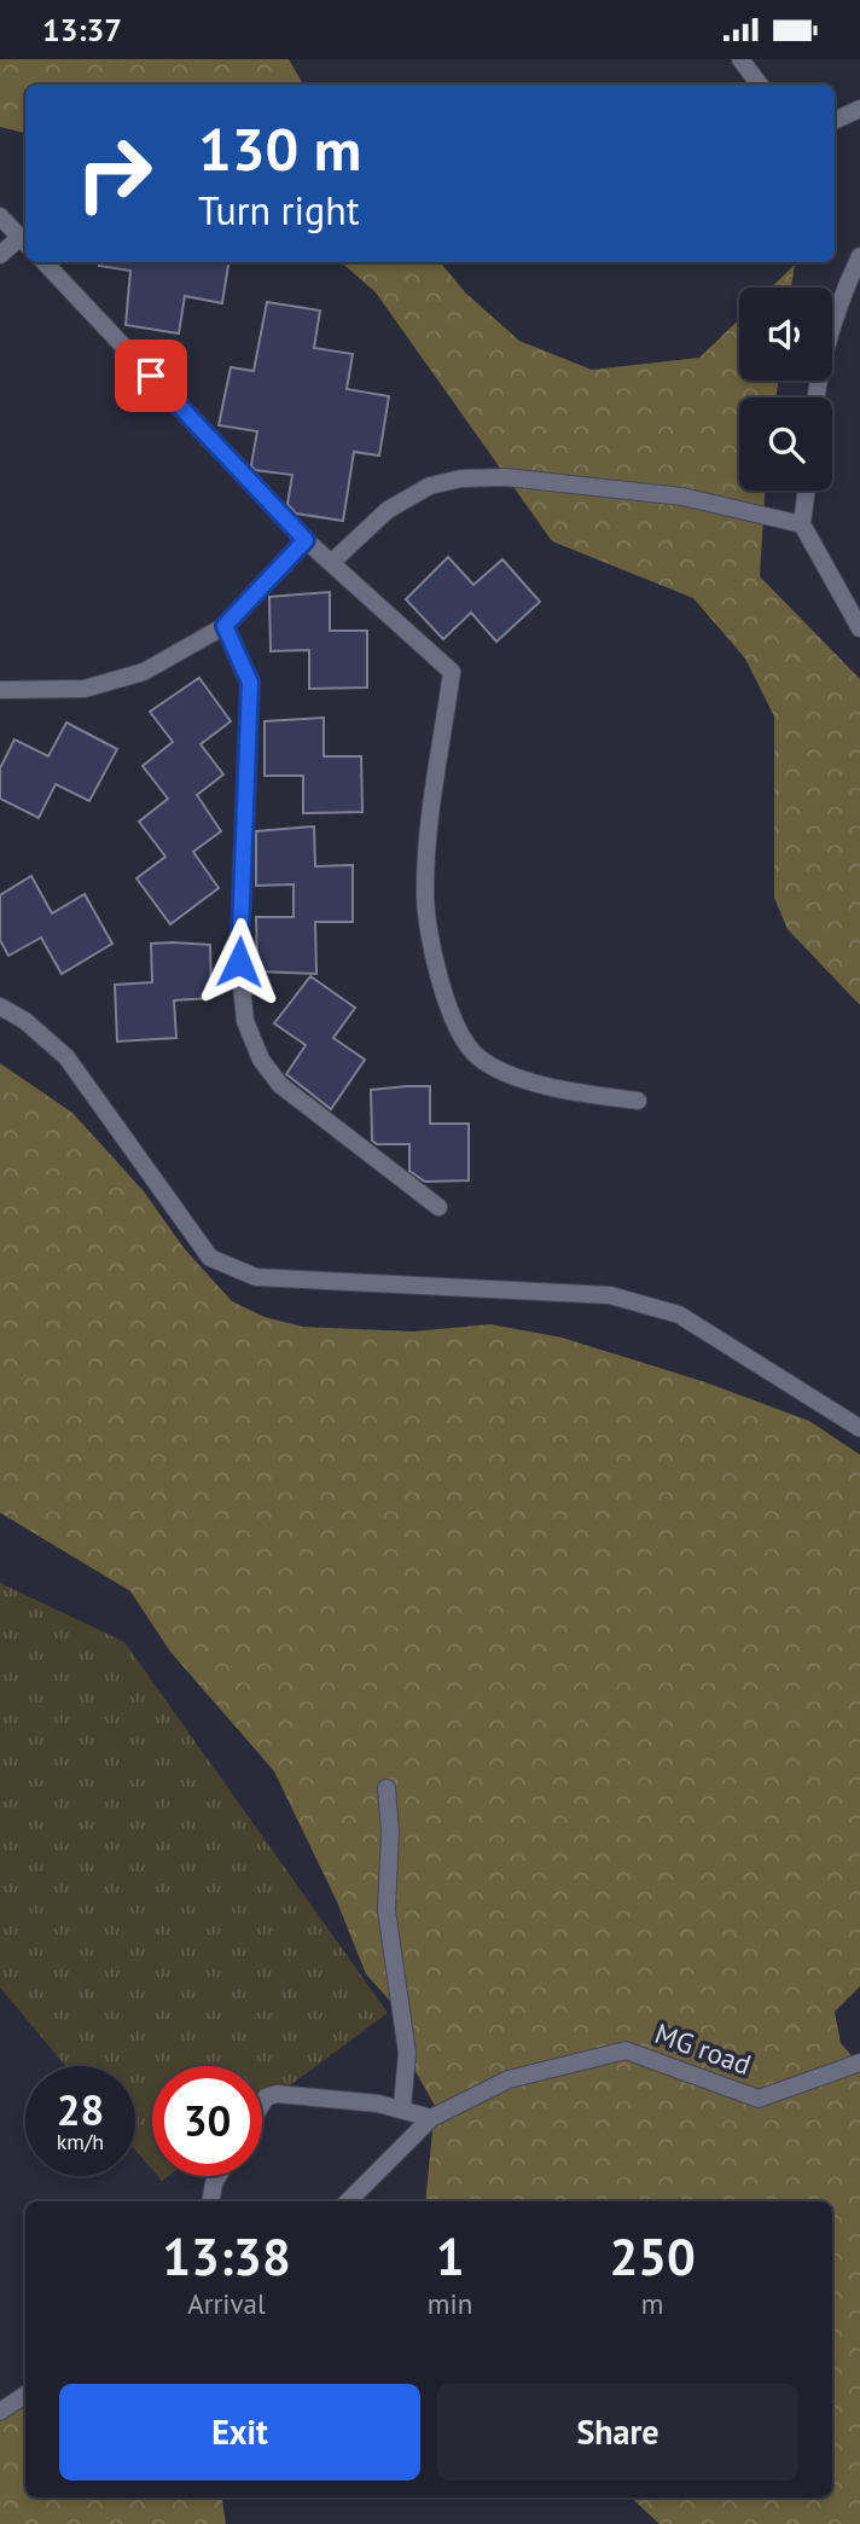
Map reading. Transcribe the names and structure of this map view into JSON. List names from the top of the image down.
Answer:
{
  "streets": {
    "street": ["MG road"]
  },
  "page": {
    "status": "13:37",
    "turn": ["130 m", "Turn right"],
    "speed": "28 km/h",
    "limit": "30",
    "eta": [
      "13:38",
      "Arrival",
      "1",
      "min",
      "250",
      "m"
    ],
    "buttons": ["Exit", "Share"]
  }
}
